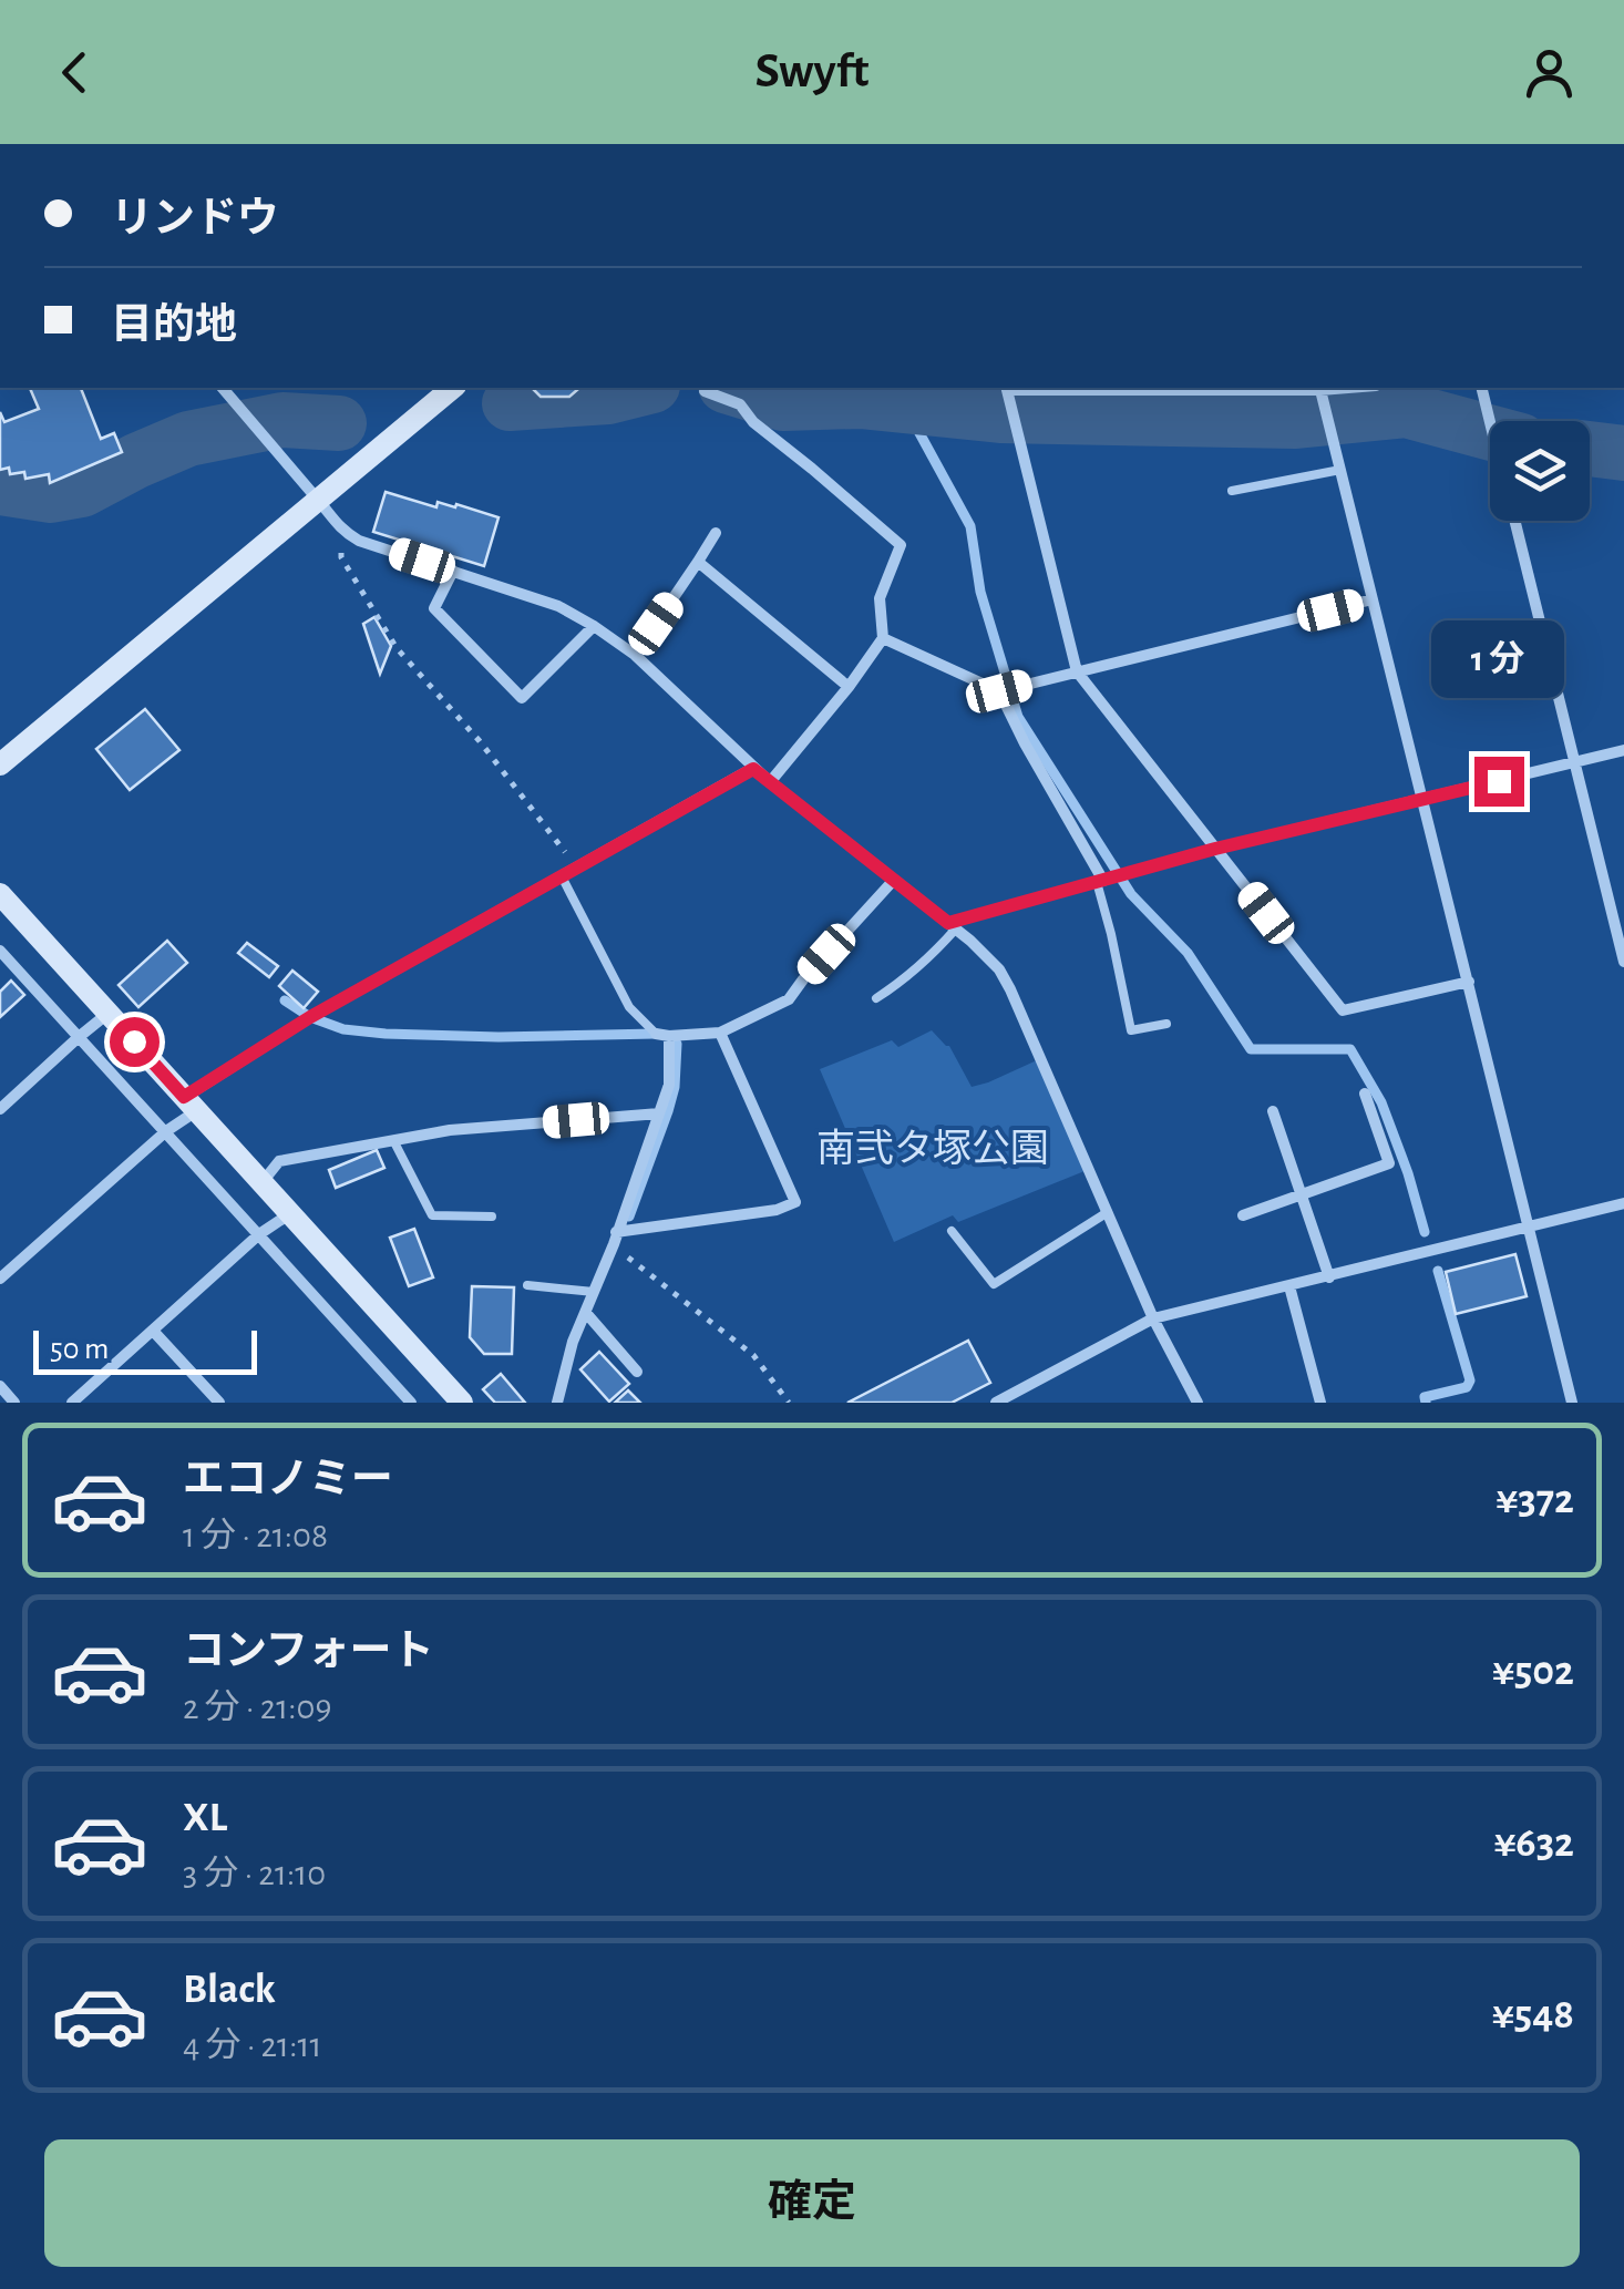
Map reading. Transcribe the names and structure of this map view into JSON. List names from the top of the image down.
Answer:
{
  "parks": ["南弐タ塚公園"],
  "scale_bar": "50 m",
  "page": {
    "header": "Swyft",
    "banner": ["リンドウ", "目的地"],
    "bubble": "1 分",
    "scale": "50 m",
    "list": [
      {
        "name": "エコノミー",
        "note": "1 分 · 21:08",
        "value": "¥372"
      },
      {
        "name": "コンフォート",
        "note": "2 分 · 21:09",
        "value": "¥502"
      },
      {
        "name": "XL",
        "note": "3 分 · 21:10",
        "value": "¥632"
      },
      {
        "name": "Black",
        "note": "4 分 · 21:11",
        "value": "¥548"
      }
    ],
    "buttons": "確定"
  }
}
